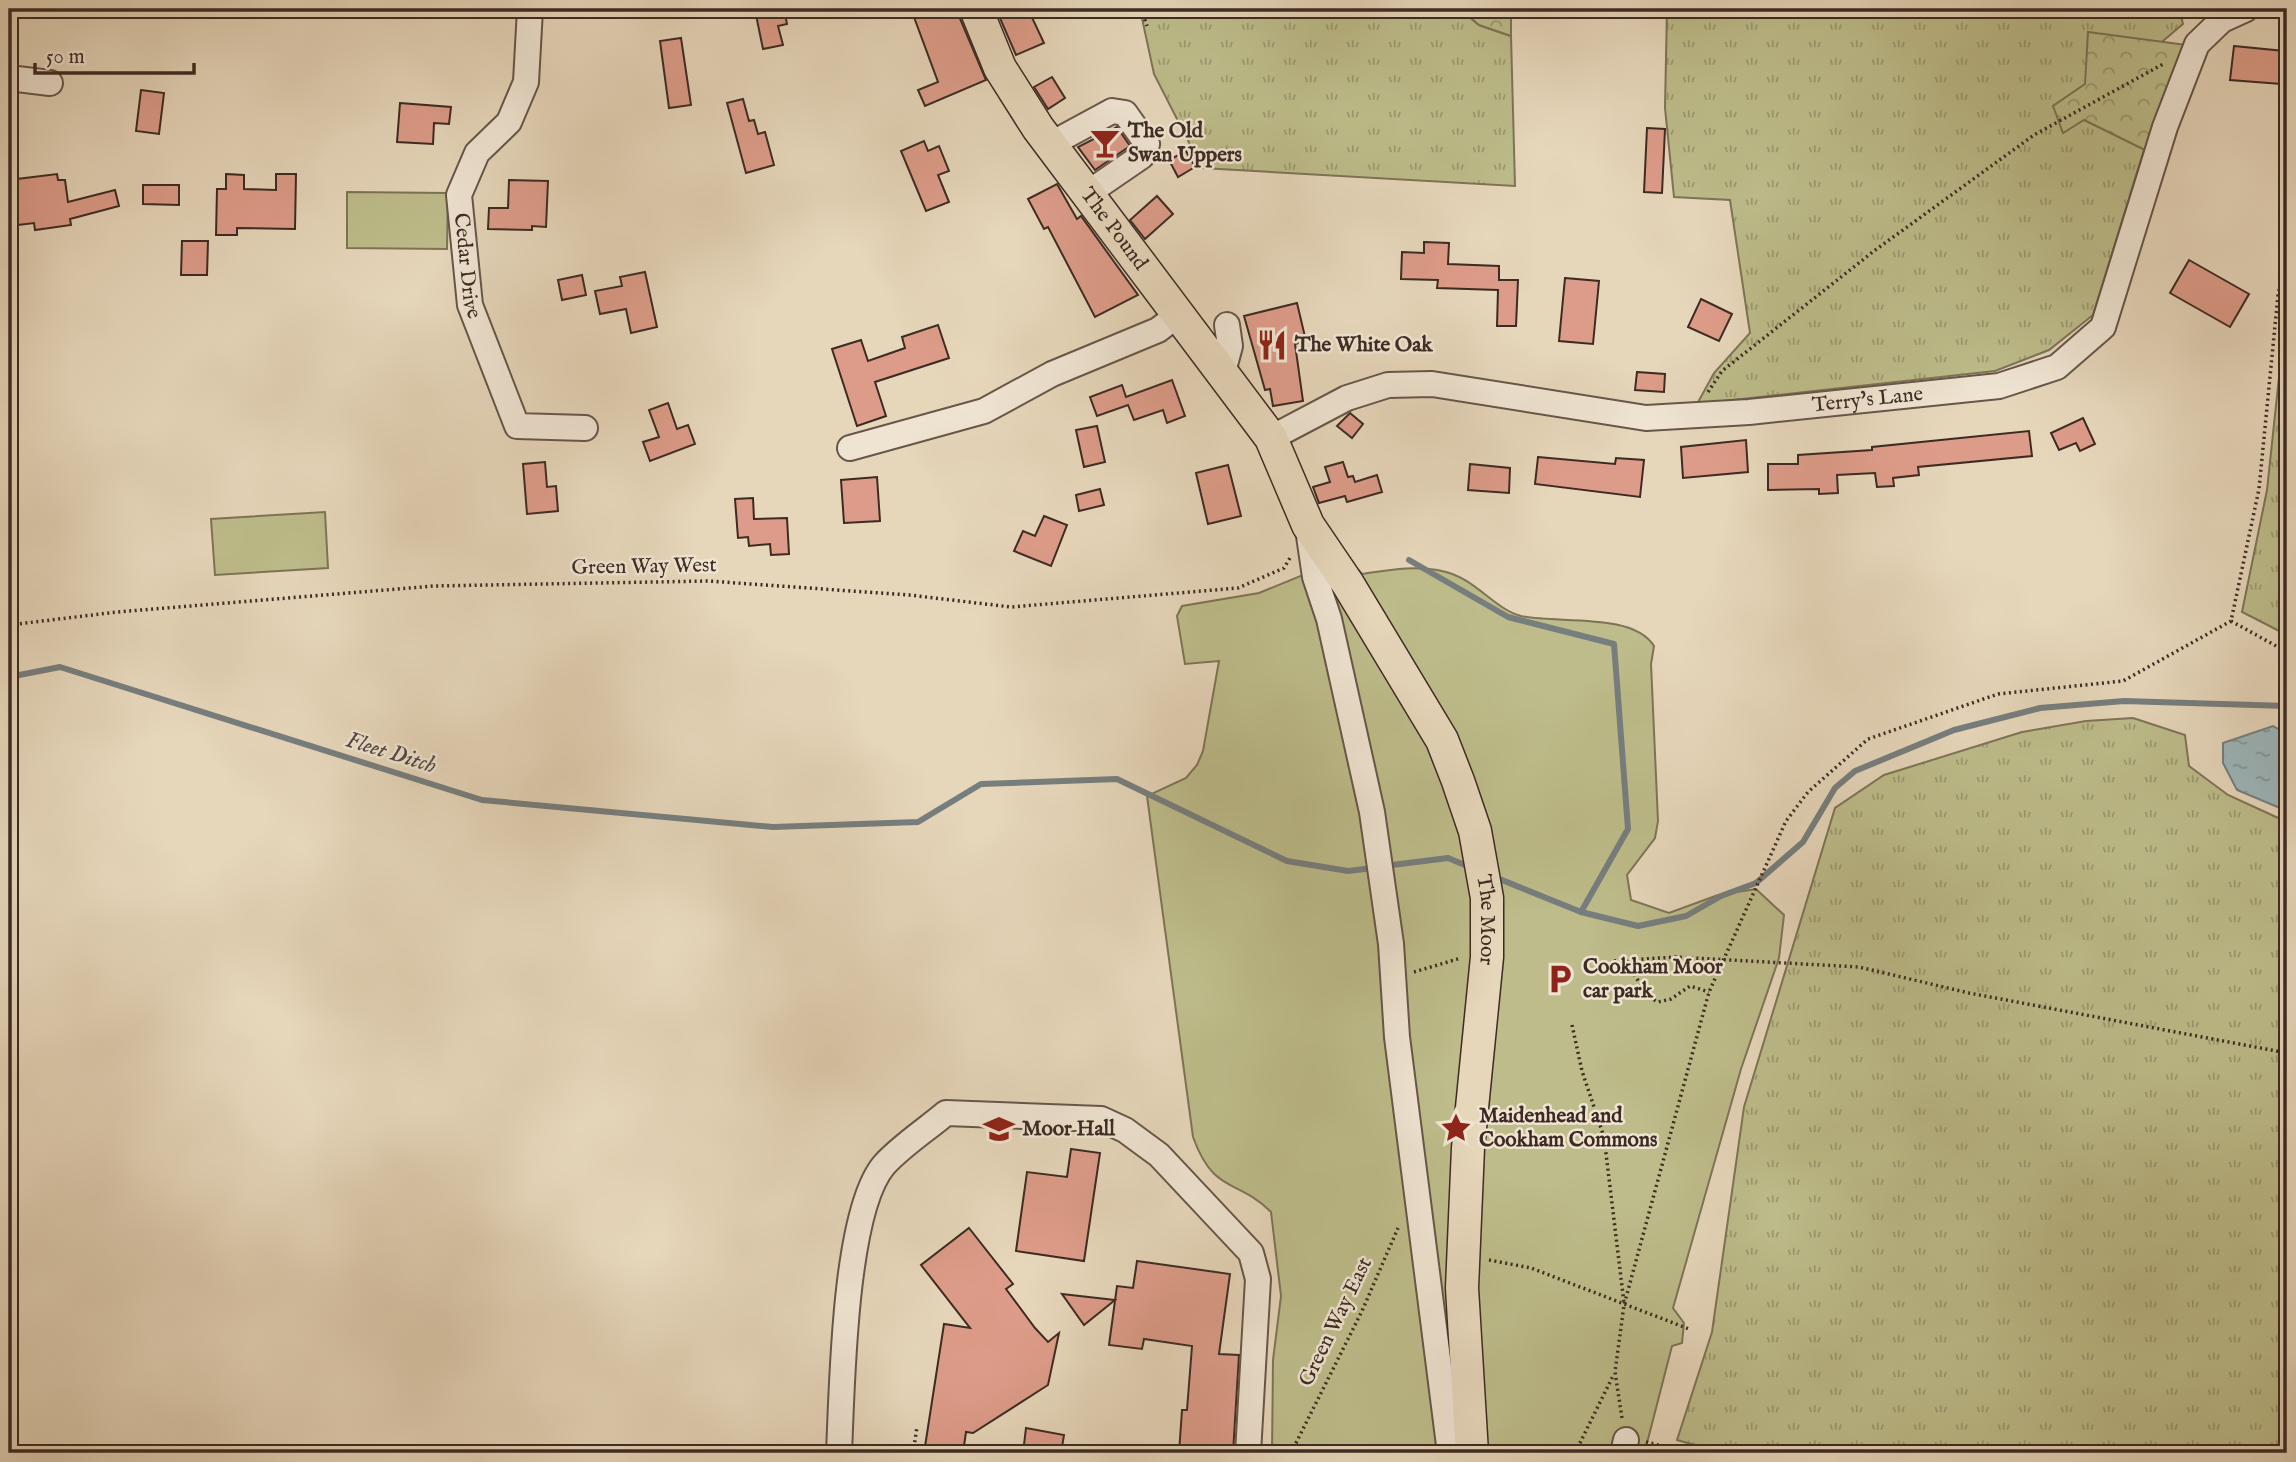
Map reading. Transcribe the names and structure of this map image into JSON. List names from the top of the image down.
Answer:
{
  "streets": {
    "main road": ["The Pound", "The Moor"],
    "street": ["Cedar Drive", "Terry's Lane"],
    "path": ["Green Way West", "Green Way East"]
  },
  "crossings": [
    ["The Pound", "Terry's Lane"],
    ["The Pound", "The Moor"],
    ["Terry's Lane", "The Moor"]
  ],
  "water": ["Fleet Ditch"],
  "places": {
    "bar": ["The Old Swan Uppers"],
    "restaurant": ["The White Oak"],
    "parking": ["Cookham Moor car park"],
    "place": ["Maidenhead and Cookham Commons"],
    "school or university": ["Moor Hall"]
  },
  "scale_bar": "50 m"
}
